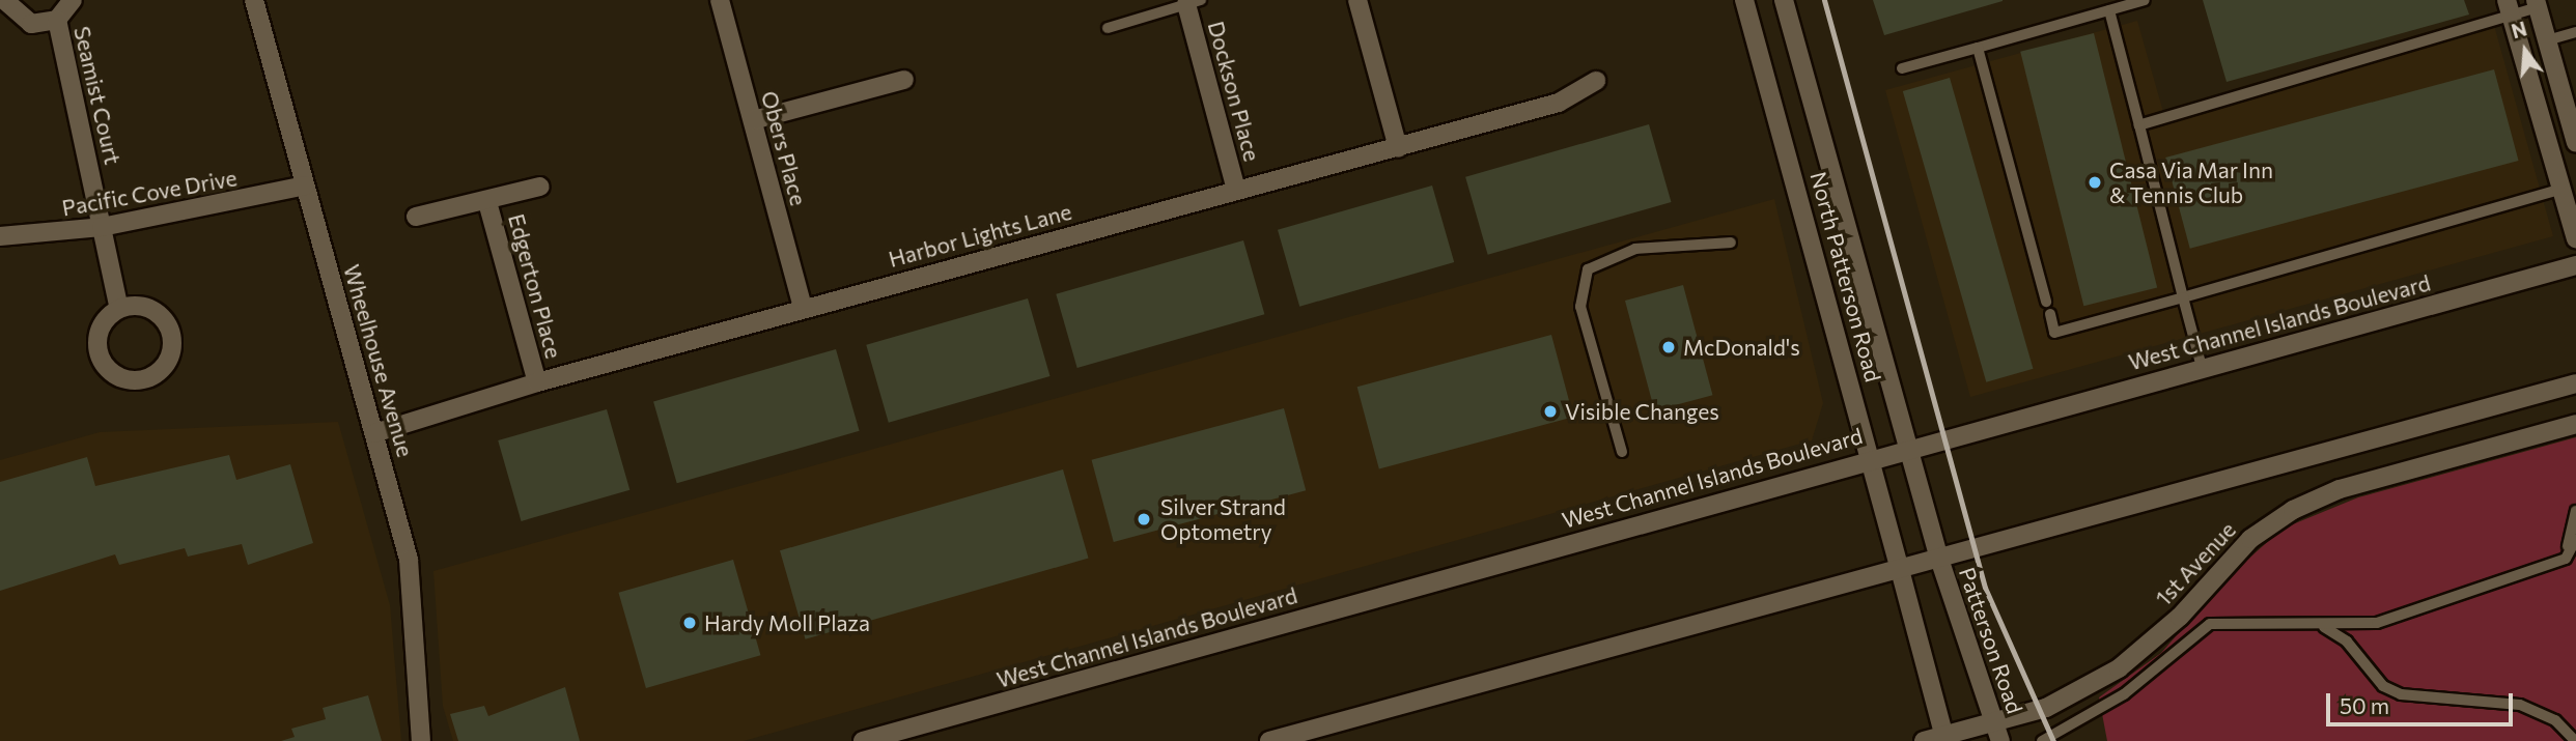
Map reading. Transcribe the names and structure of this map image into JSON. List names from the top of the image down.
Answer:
{
  "streets": {
    "street": [
      "Dockson Place",
      "Seamist Court",
      "Obers Place",
      "Pacific Cove Drive",
      "Harbor Lights Lane",
      "North Patterson Road",
      "Edgerton Place",
      "West Channel Islands Boulevard",
      "Wheelhouse Avenue",
      "1st Avenue",
      "Patterson Road"
    ]
  },
  "crossings": [
    ["Dockson Place", "Harbor Lights Lane"],
    ["Seamist Court", "Pacific Cove Drive"],
    ["Obers Place", "Harbor Lights Lane"],
    ["Pacific Cove Drive", "Wheelhouse Avenue"],
    ["Harbor Lights Lane", "Edgerton Place"],
    ["Harbor Lights Lane", "Wheelhouse Avenue"],
    ["North Patterson Road", "West Channel Islands Boulevard"],
    ["North Patterson Road", "Patterson Road"],
    ["1st Avenue", "Patterson Road"]
  ],
  "places": [
    "Casa Via Mar Inn & Tennis Club",
    "McDonald's",
    "Visible Changes",
    "Silver Strand Optometry",
    "Hardy Moll Plaza"
  ],
  "scale_bar": "50 m",
  "north": "top"
}
